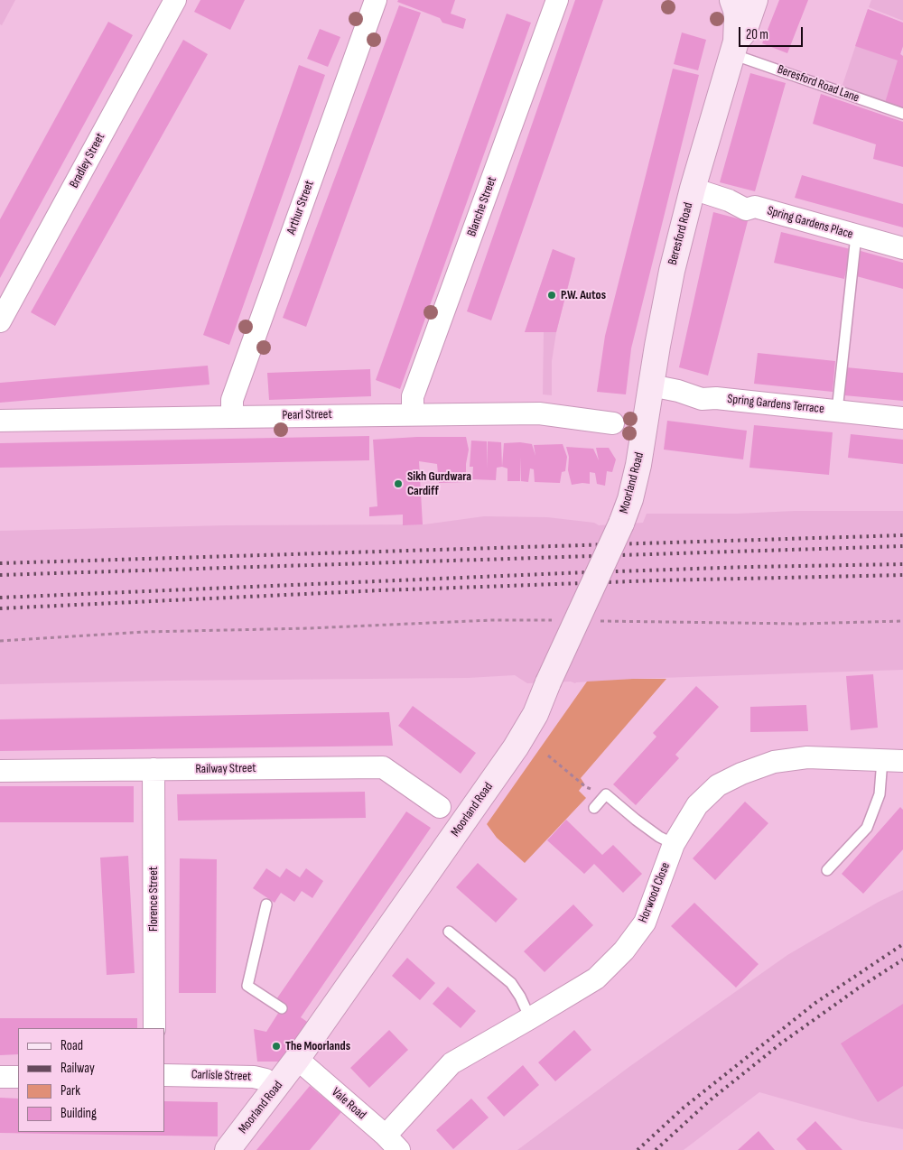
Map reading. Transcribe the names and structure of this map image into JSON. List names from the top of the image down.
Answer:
{
  "streets": {
    "street": [
      "Bradley Street",
      "Blanche Street",
      "Arthur Street",
      "Spring Gardens Place",
      "Beresford Road",
      "Spring Gardens Terrace",
      "Pearl Street",
      "Moorland Road",
      "Railway Street",
      "Horwood Close",
      "Florence Street",
      "Carlisle Street",
      "Vale Road"
    ],
    "lane": ["Beresford Road Lane"]
  },
  "crossings": [
    ["Beresford Road Lane", "Beresford Road"],
    ["Blanche Street", "Pearl Street"],
    ["Arthur Street", "Pearl Street"],
    ["Spring Gardens Place", "Beresford Road"],
    ["Beresford Road", "Spring Gardens Terrace"],
    ["Beresford Road", "Moorland Road"],
    ["Moorland Road", "Carlisle Street"],
    ["Moorland Road", "Vale Road"],
    ["Railway Street", "Florence Street"],
    ["Horwood Close", "Vale Road"]
  ],
  "places": ["P.W. Autos", "Sikh Gurdwara Cardiff", "The Moorlands"],
  "legend": [
    "Road",
    "Railway",
    "Park",
    "Building"
  ],
  "scale_bar": "20 m"
}
